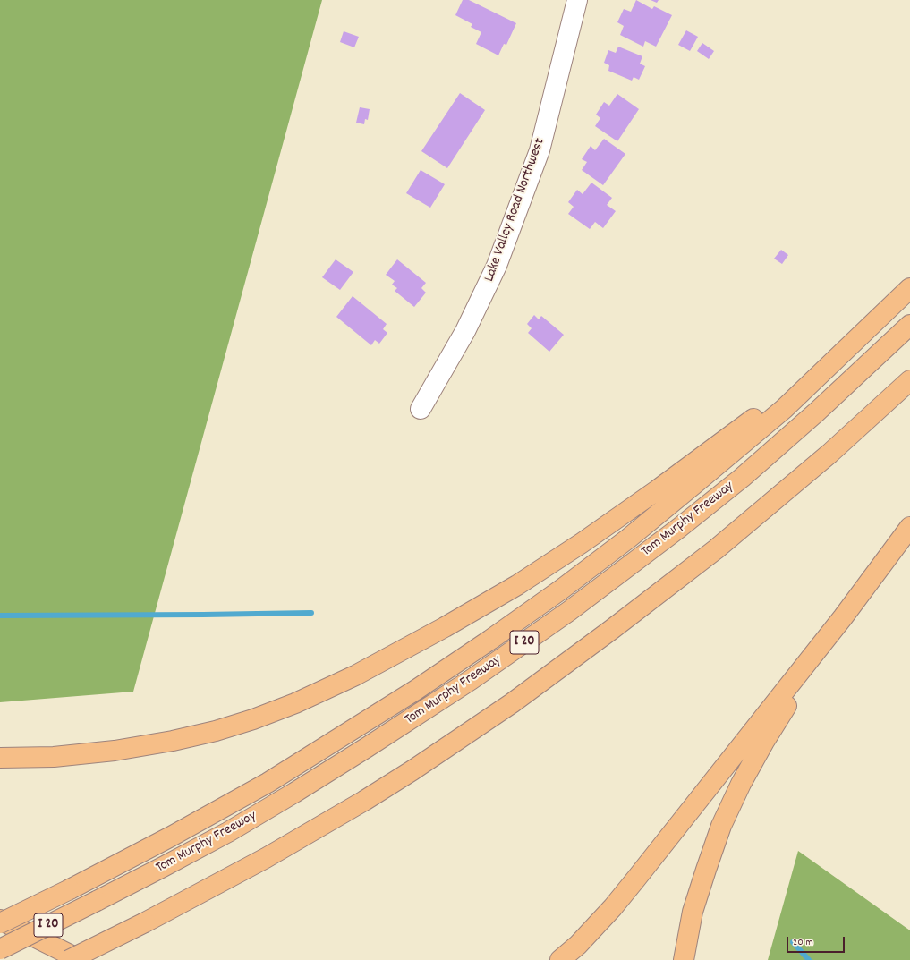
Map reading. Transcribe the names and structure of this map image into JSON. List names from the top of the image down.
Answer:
{
  "streets": {
    "highway": ["Tom Murphy Freeway", "I 20"],
    "street": ["Lake Valley Road Northwest"]
  },
  "scale_bar": "20 m"
}
